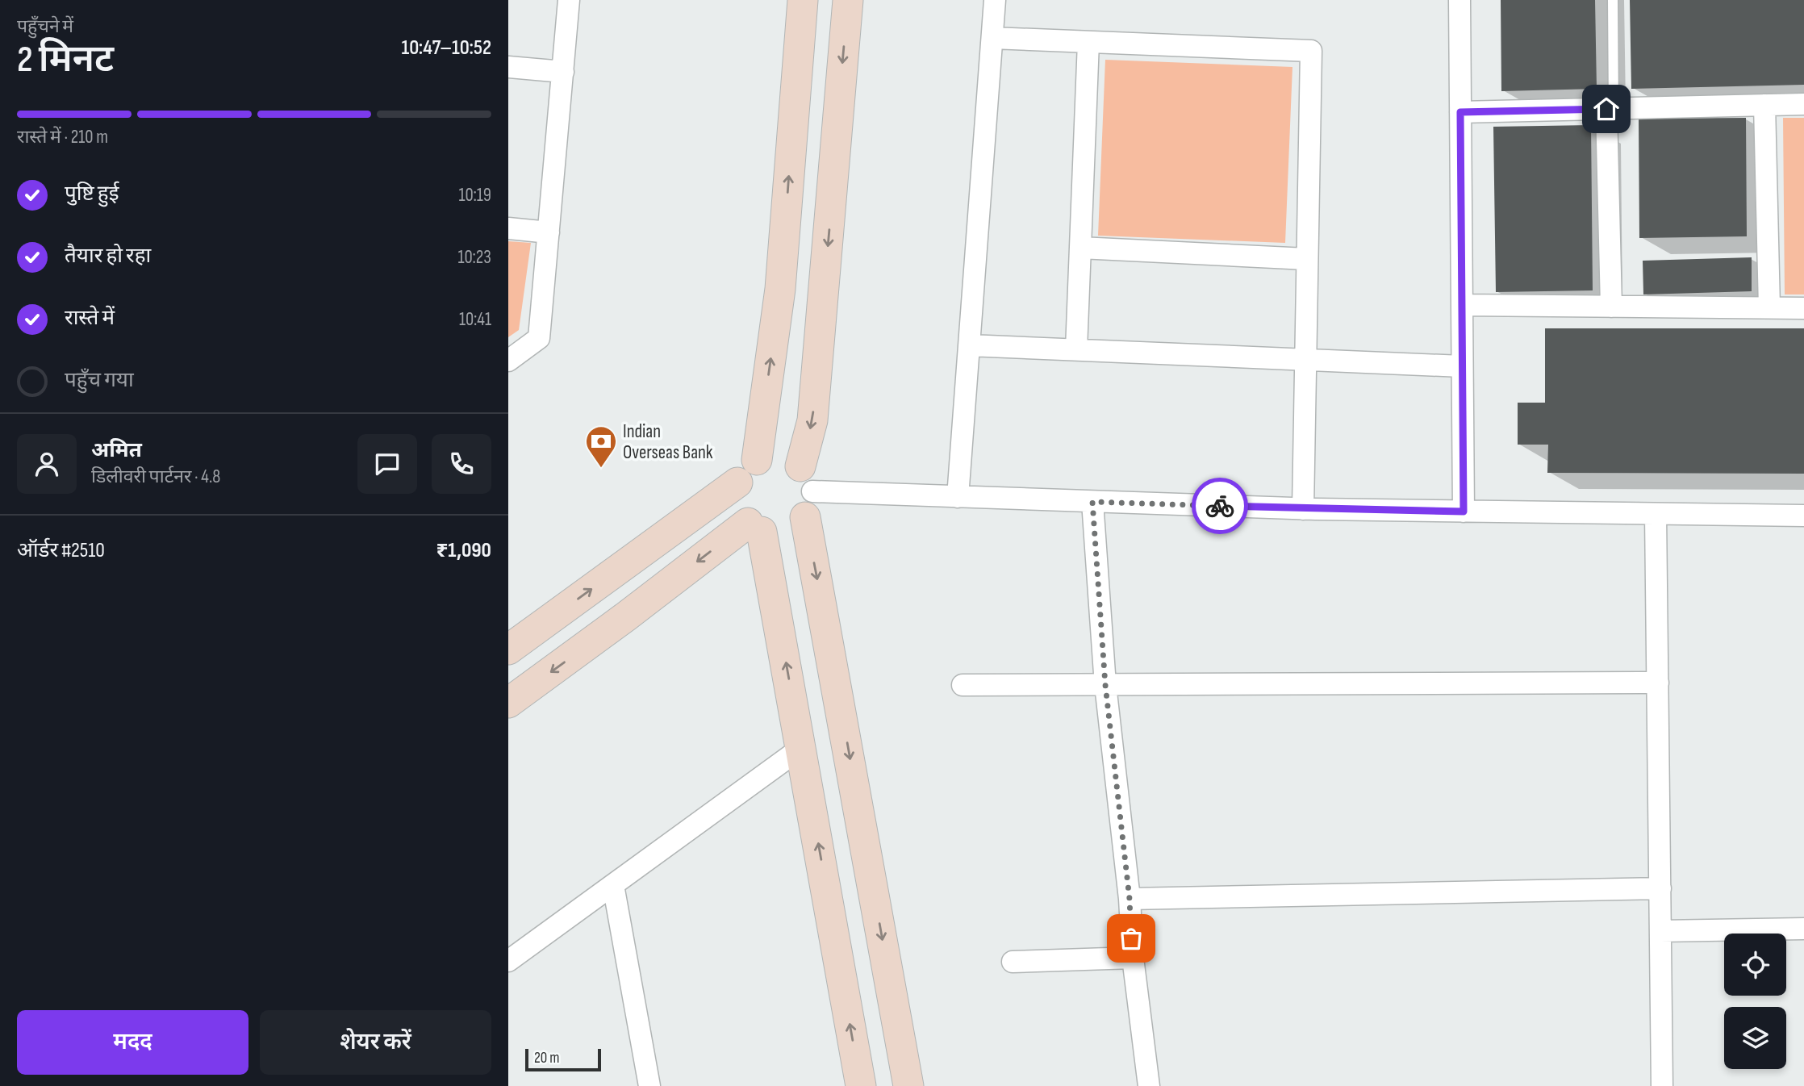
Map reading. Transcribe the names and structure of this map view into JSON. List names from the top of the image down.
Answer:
{
  "places": {
    "bank": ["Indian Overseas Bank"]
  },
  "scale_bar": "20 m",
  "page": {
    "heading": ["2 मिनट", "पहुँचने में", "10:47–10:52"],
    "panel": [
      "अमित",
      "डिलीवरी पार्टनर · 4.8",
      "ऑर्डर #2510",
      "₹1,090"
    ],
    "bar": "रास्ते में · 210 m",
    "list": [
      ["पुष्टि हुई", "10:19"],
      ["तैयार हो रहा", "10:23"],
      ["रास्ते में", "10:41"],
      "पहुँच गया"
    ],
    "buttons": ["मदद", "शेयर करें"],
    "scale": "20 m"
  }
}
